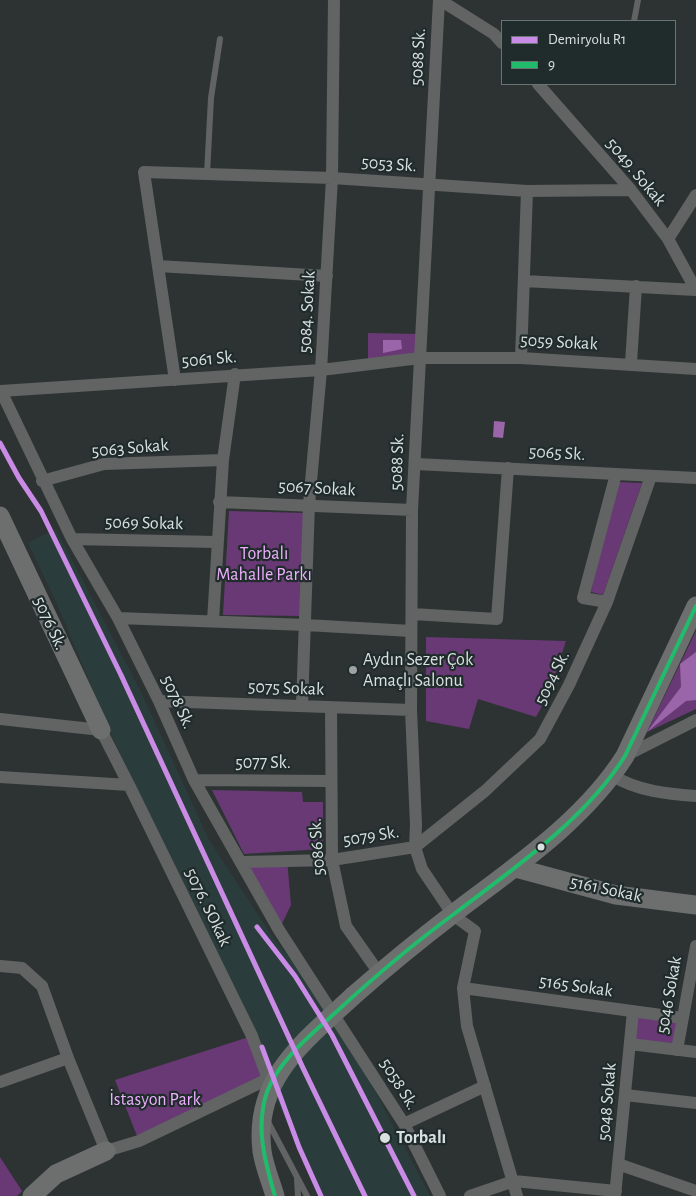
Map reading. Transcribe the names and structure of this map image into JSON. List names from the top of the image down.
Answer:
{
  "streets": {
    "main road": ["5076 Sk.", "5161 Sokak"],
    "street": [
      "5088 Sk.",
      "5053 Sk.",
      "5049. Sokak",
      "5084. Sokak",
      "5059 Sokak",
      "5061 Sk.",
      "5063 Sokak",
      "5065 Sk.",
      "5067 Sokak",
      "5069 Sokak",
      "5094 Sk.",
      "5075 Sokak",
      "5078 Sk.",
      "5077 Sk.",
      "5079 Sk.",
      "5086 Sk.",
      "5076. SOkak",
      "5165 Sokak",
      "5046 Sokak",
      "5058 Sk.",
      "5048 Sokak"
    ]
  },
  "crossings": [
    ["5088 Sk.", "5053 Sk."],
    ["5088 Sk.", "5059 Sokak"],
    ["5088 Sk.", "5061 Sk."],
    ["5088 Sk.", "5065 Sk."],
    ["5088 Sk.", "5067 Sokak"],
    ["5088 Sk.", "5094 Sk."],
    ["5088 Sk.", "5075 Sokak"],
    ["5088 Sk.", "5079 Sk."],
    ["5053 Sk.", "5049. Sokak"],
    ["5053 Sk.", "5084. Sokak"],
    ["5084. Sokak", "5061 Sk."],
    ["5084. Sokak", "5067 Sokak"],
    ["5084. Sokak", "5075 Sokak"],
    ["5059 Sokak", "5061 Sk."],
    ["5061 Sk.", "5078 Sk."],
    ["5063 Sokak", "5078 Sk."],
    ["5065 Sk.", "5094 Sk."],
    ["5069 Sokak", "5078 Sk."],
    ["5076 Sk.", "5076. SOkak"],
    ["5094 Sk.", "5079 Sk."],
    ["5075 Sokak", "5078 Sk."],
    ["5075 Sokak", "5086 Sk."],
    ["5078 Sk.", "5077 Sk."],
    ["5078 Sk.", "5079 Sk."],
    ["5078 Sk.", "5058 Sk."],
    ["5077 Sk.", "5086 Sk."],
    ["5079 Sk.", "5086 Sk."],
    ["5165 Sokak", "5046 Sokak"],
    ["5165 Sokak", "5048 Sokak"]
  ],
  "parks": ["Torbalı Mahalle Parkı", "İstasyon Park"],
  "places": ["Aydın Sezer Çok Amaçlı Salonu", "Torbalı"],
  "lines": ["rail line R1", "transit line 9"],
  "legend": ["Demiryolu R1", "9"]
}
